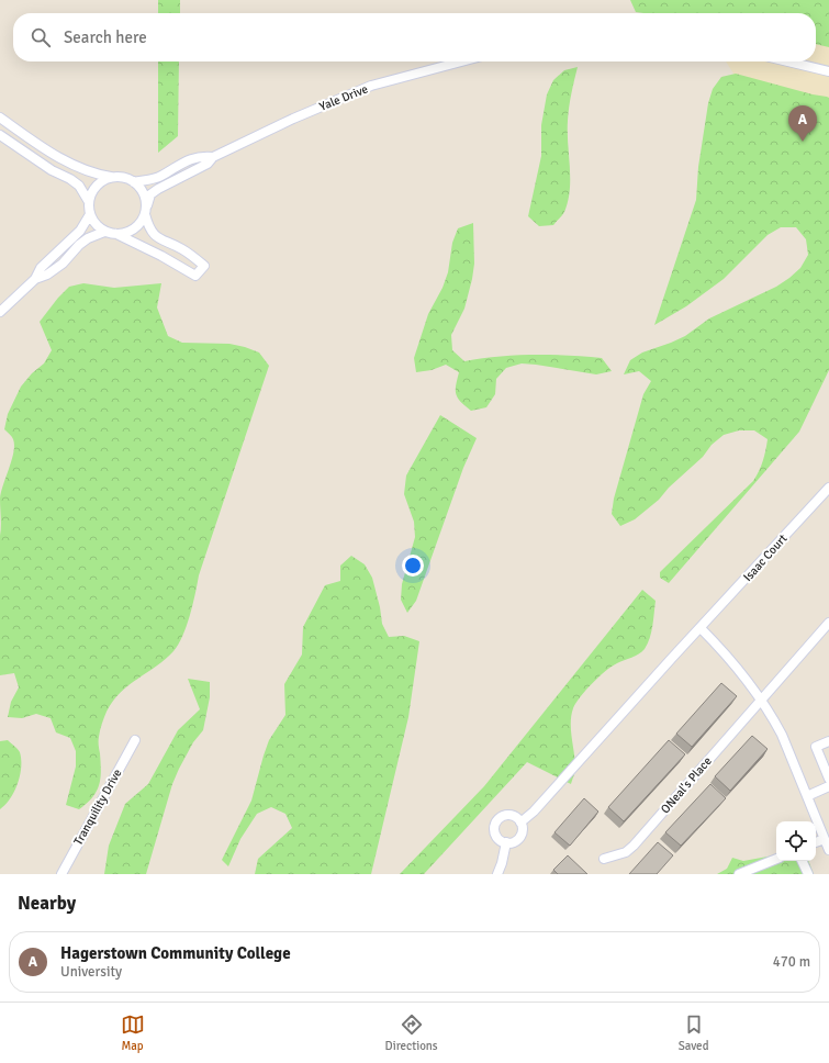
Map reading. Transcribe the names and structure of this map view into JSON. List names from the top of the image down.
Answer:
{
  "streets": {
    "street": [
      "Yale Drive",
      "Isaac Court",
      "ONeal's Place",
      "Tranquility Drive"
    ]
  },
  "page": {
    "search": "Search here",
    "pins": "A",
    "heading": "Nearby",
    "list": [
      {
        "mark": "A",
        "name": "Hagerstown Community College",
        "note": "University",
        "value": "470 m"
      }
    ],
    "nav": ["Map", "Directions", "Saved"]
  }
}
